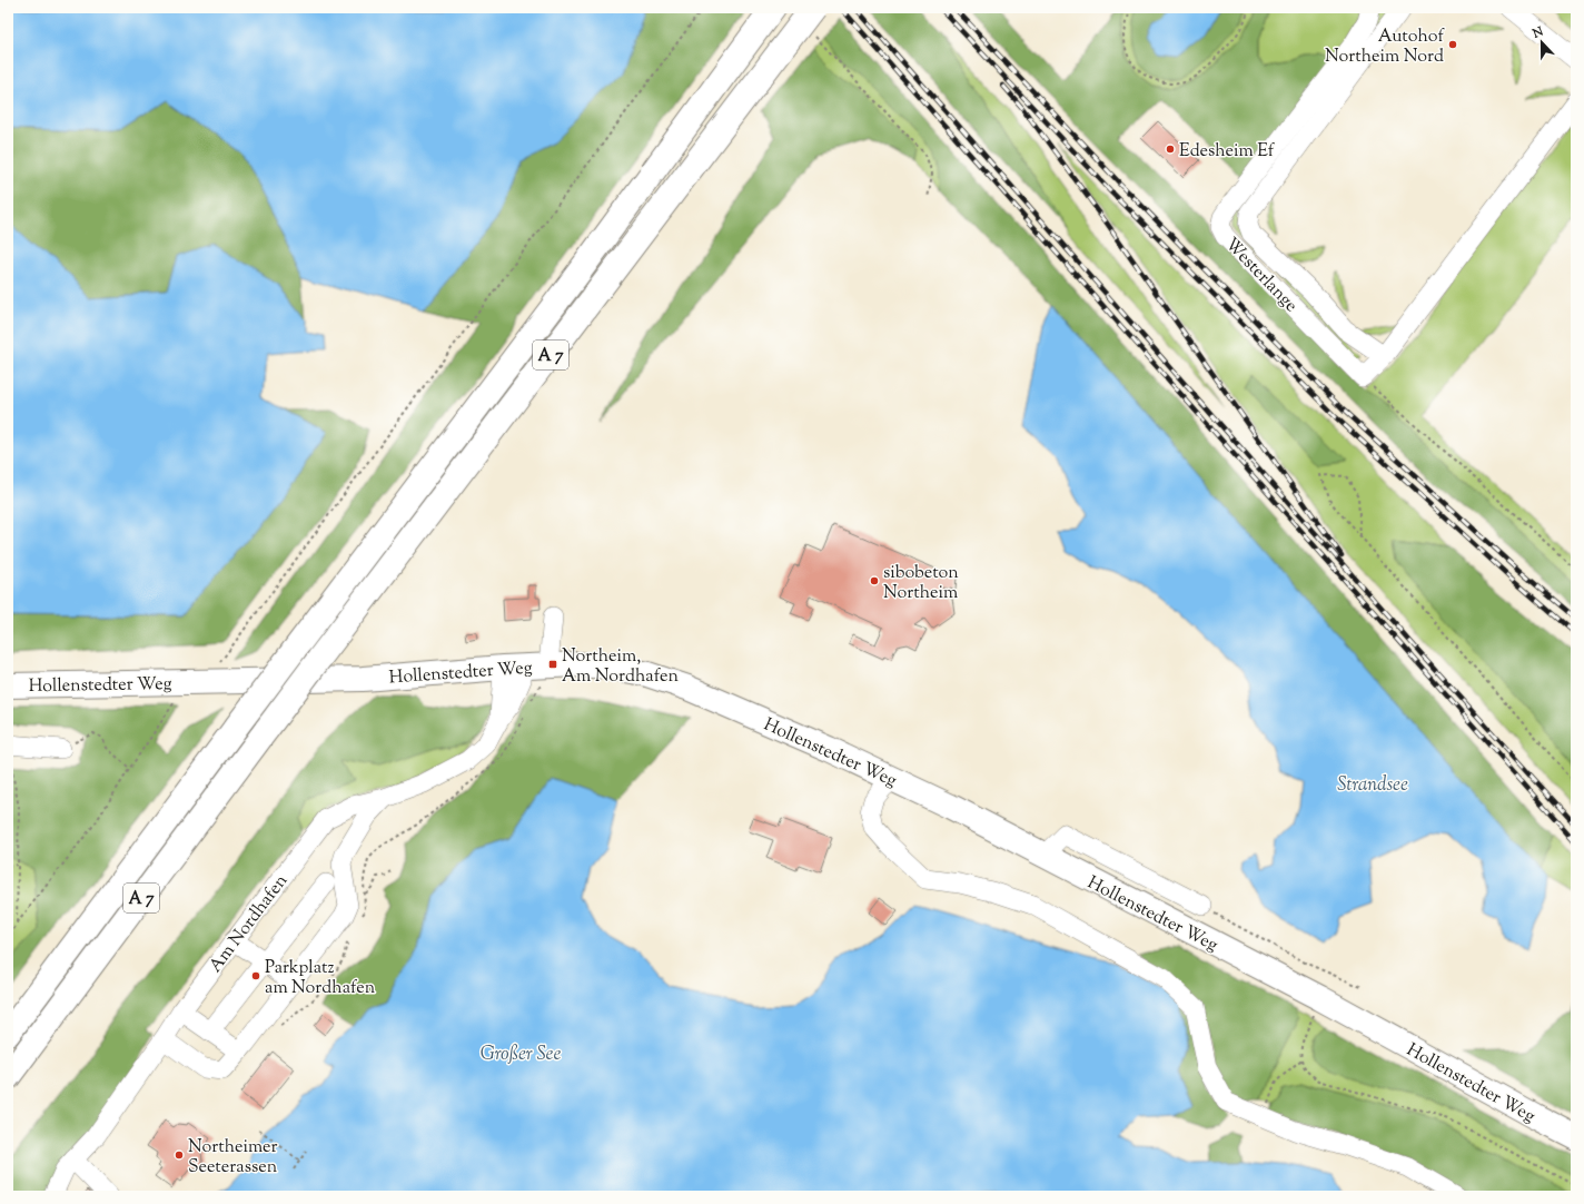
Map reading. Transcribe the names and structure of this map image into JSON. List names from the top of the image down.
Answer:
{
  "streets": {
    "main road": ["A 7", "Hollenstedter Weg"],
    "street": ["Westerlange", "Am Nordhafen"]
  },
  "crossings": [
    ["Hollenstedter Weg", "Am Nordhafen"]
  ],
  "water": ["Strandsee", "Großer See"],
  "places": {
    "other": [
      "Autohof Northeim Nord",
      "Edesheim Ef",
      "sibobeton Northeim",
      "Parkplatz am Nordhafen",
      "Northeimer Seeterassen"
    ],
    "transit": ["Northeim, Am Nordhafen"]
  },
  "north": "top"
}
